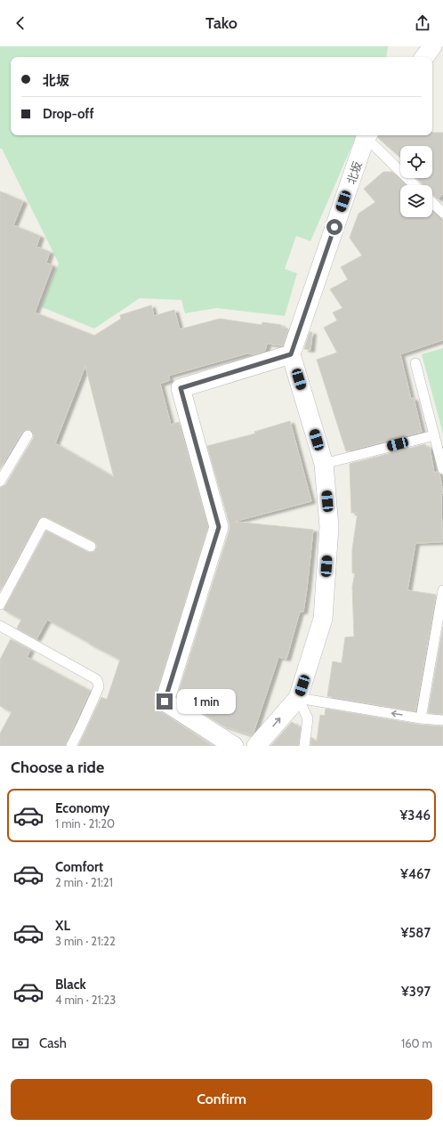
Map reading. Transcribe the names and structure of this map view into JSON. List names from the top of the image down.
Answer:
{
  "streets": {
    "street": ["北坂"]
  },
  "page": {
    "header": "Tako",
    "banner": ["北坂", "Drop-off"],
    "bubble": "1 min",
    "heading": "Choose a ride",
    "list": [
      {
        "name": "Economy",
        "note": "1 min · 21:20",
        "value": "¥346"
      },
      {
        "name": "Comfort",
        "note": "2 min · 21:21",
        "value": "¥467"
      },
      {
        "name": "XL",
        "note": "3 min · 21:22",
        "value": "¥587"
      },
      {
        "name": "Black",
        "note": "4 min · 21:23",
        "value": "¥397"
      }
    ],
    "pay": ["Cash", "160 m"],
    "buttons": "Confirm"
  }
}
